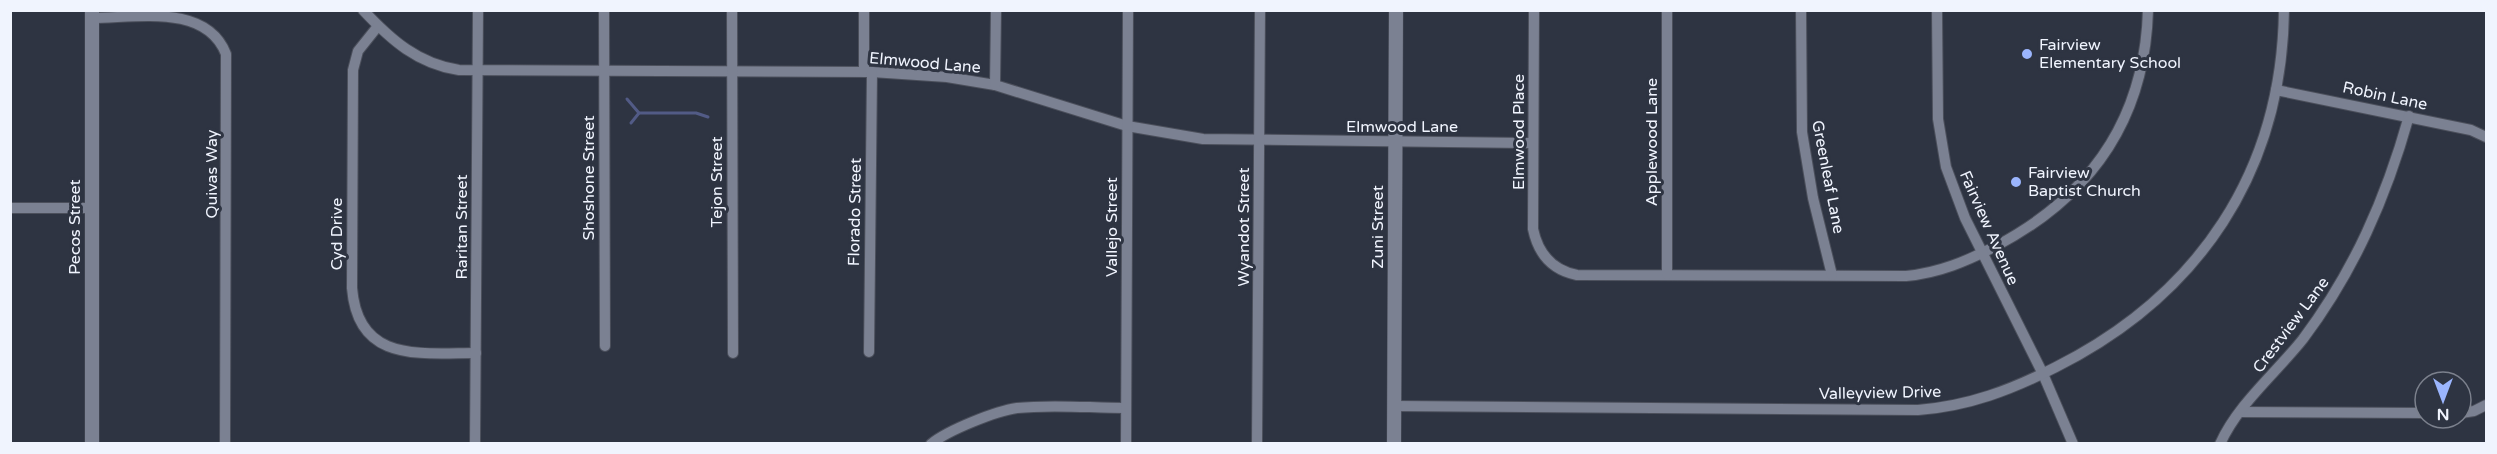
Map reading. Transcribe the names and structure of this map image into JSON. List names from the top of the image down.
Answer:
{
  "streets": {
    "street": [
      "Elmwood Lane",
      "Robin Lane",
      "Elmwood Place",
      "Applewood Lane",
      "Quivas Way",
      "Greenleaf Lane",
      "Shoshone Street",
      "Tejon Street",
      "Florado Street",
      "Pecos Street",
      "Raritan Street",
      "Vallejo Street",
      "Wyandot Street",
      "Zuni Street",
      "Fairview Avenue",
      "Cyd Drive",
      "Crestview Lane",
      "Valleyview Drive"
    ]
  },
  "crossings": [
    ["Elmwood Lane", "Elmwood Place"],
    ["Elmwood Lane", "Shoshone Street"],
    ["Elmwood Lane", "Tejon Street"],
    ["Elmwood Lane", "Florado Street"],
    ["Elmwood Lane", "Raritan Street"],
    ["Elmwood Lane", "Vallejo Street"],
    ["Elmwood Lane", "Wyandot Street"],
    ["Elmwood Lane", "Zuni Street"],
    ["Elmwood Lane", "Cyd Drive"],
    ["Robin Lane", "Crestview Lane"],
    ["Robin Lane", "Valleyview Drive"],
    ["Elmwood Place", "Applewood Lane"],
    ["Quivas Way", "Pecos Street"],
    ["Raritan Street", "Cyd Drive"],
    ["Zuni Street", "Valleyview Drive"],
    ["Fairview Avenue", "Valleyview Drive"]
  ],
  "places": ["Fairview Elementary School", "Fairview Baptist Church"],
  "north": "bottom"
}
